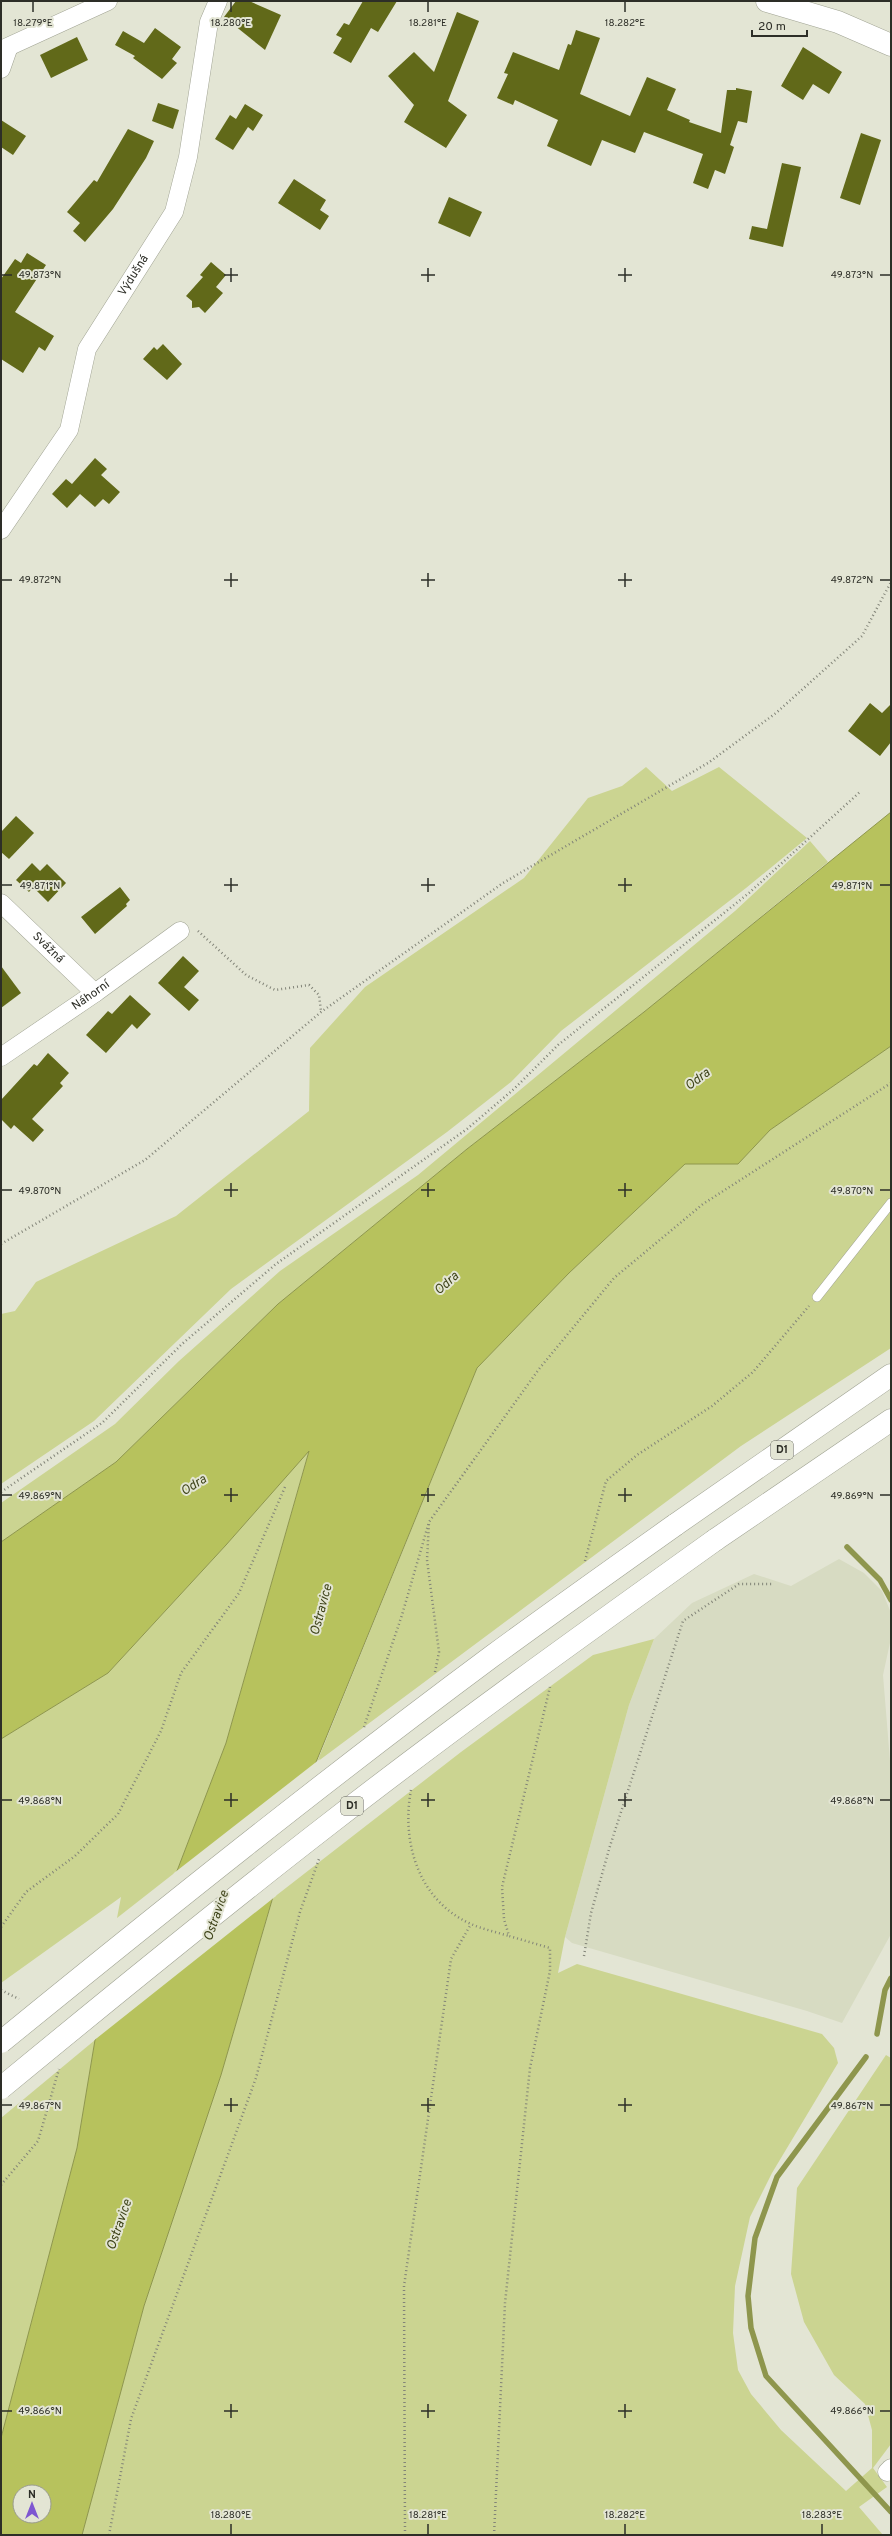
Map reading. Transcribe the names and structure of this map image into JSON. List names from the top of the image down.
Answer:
{
  "streets": {
    "main road": ["D1"],
    "street": ["Výdušná", "Svážná", "Náhorní"]
  },
  "crossings": [
    ["Svážná", "Náhorní"]
  ],
  "water": ["Odra", "Ostravice"],
  "scale_bar": "20 m",
  "north": "top",
  "coordinates": [
    "18.279°E",
    "18.280°E",
    "18.281°E",
    "18.282°E",
    "49.873°N",
    "49.872°N",
    "49.871°N",
    "49.870°N",
    "49.869°N",
    "49.868°N",
    "49.867°N",
    "49.866°N",
    "18.283°E"
  ]
}
